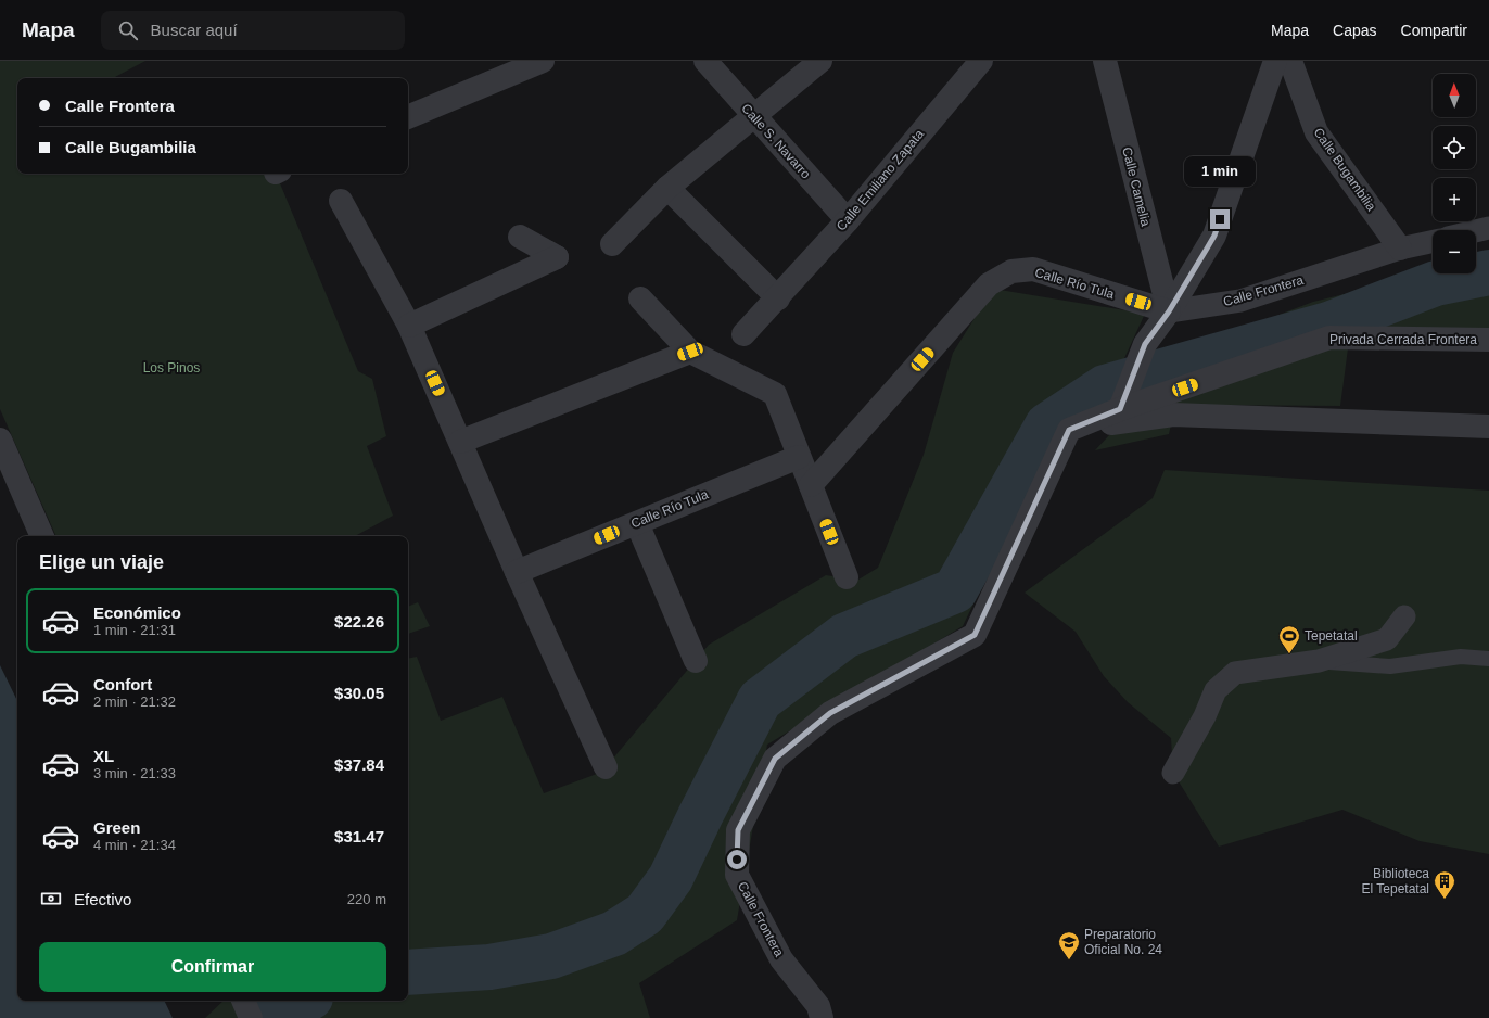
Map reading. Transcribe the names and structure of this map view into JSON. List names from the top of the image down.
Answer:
{
  "streets": {
    "street": [
      "Calle S. Navarro",
      "Calle Bugambilia",
      "Calle Emiliano Zapata",
      "Calle Camelia",
      "Calle Río Tula",
      "Calle Frontera",
      "Privada Cerrada Frontera"
    ]
  },
  "crossings": [
    ["Calle S. Navarro", "Calle Emiliano Zapata"],
    ["Calle Bugambilia", "Calle Frontera"],
    ["Calle Camelia", "Calle Río Tula"],
    ["Calle Camelia", "Calle Frontera"],
    ["Calle Río Tula", "Calle Frontera"]
  ],
  "parks": ["Los Pinos"],
  "places": {
    "sports": ["Tepetatal"],
    "building": ["Biblioteca El Tepetatal"],
    "school or university": ["Preparatorio Oficial No. 24"]
  },
  "north": "top",
  "page": {
    "header": "Mapa",
    "search": "Buscar aquí",
    "nav": ["Mapa", "Capas", "Compartir"],
    "map_buttons": ["+", "−"],
    "banner": ["Calle Frontera", "Calle Bugambilia"],
    "bubble": "1 min",
    "heading": "Elige un viaje",
    "list": [
      {
        "name": "Económico",
        "note": "1 min · 21:31",
        "value": "$22.26"
      },
      {
        "name": "Confort",
        "note": "2 min · 21:32",
        "value": "$30.05"
      },
      {
        "name": "XL",
        "note": "3 min · 21:33",
        "value": "$37.84"
      },
      {
        "name": "Green",
        "note": "4 min · 21:34",
        "value": "$31.47"
      }
    ],
    "pay": ["Efectivo", "220 m"],
    "buttons": "Confirmar"
  }
}
